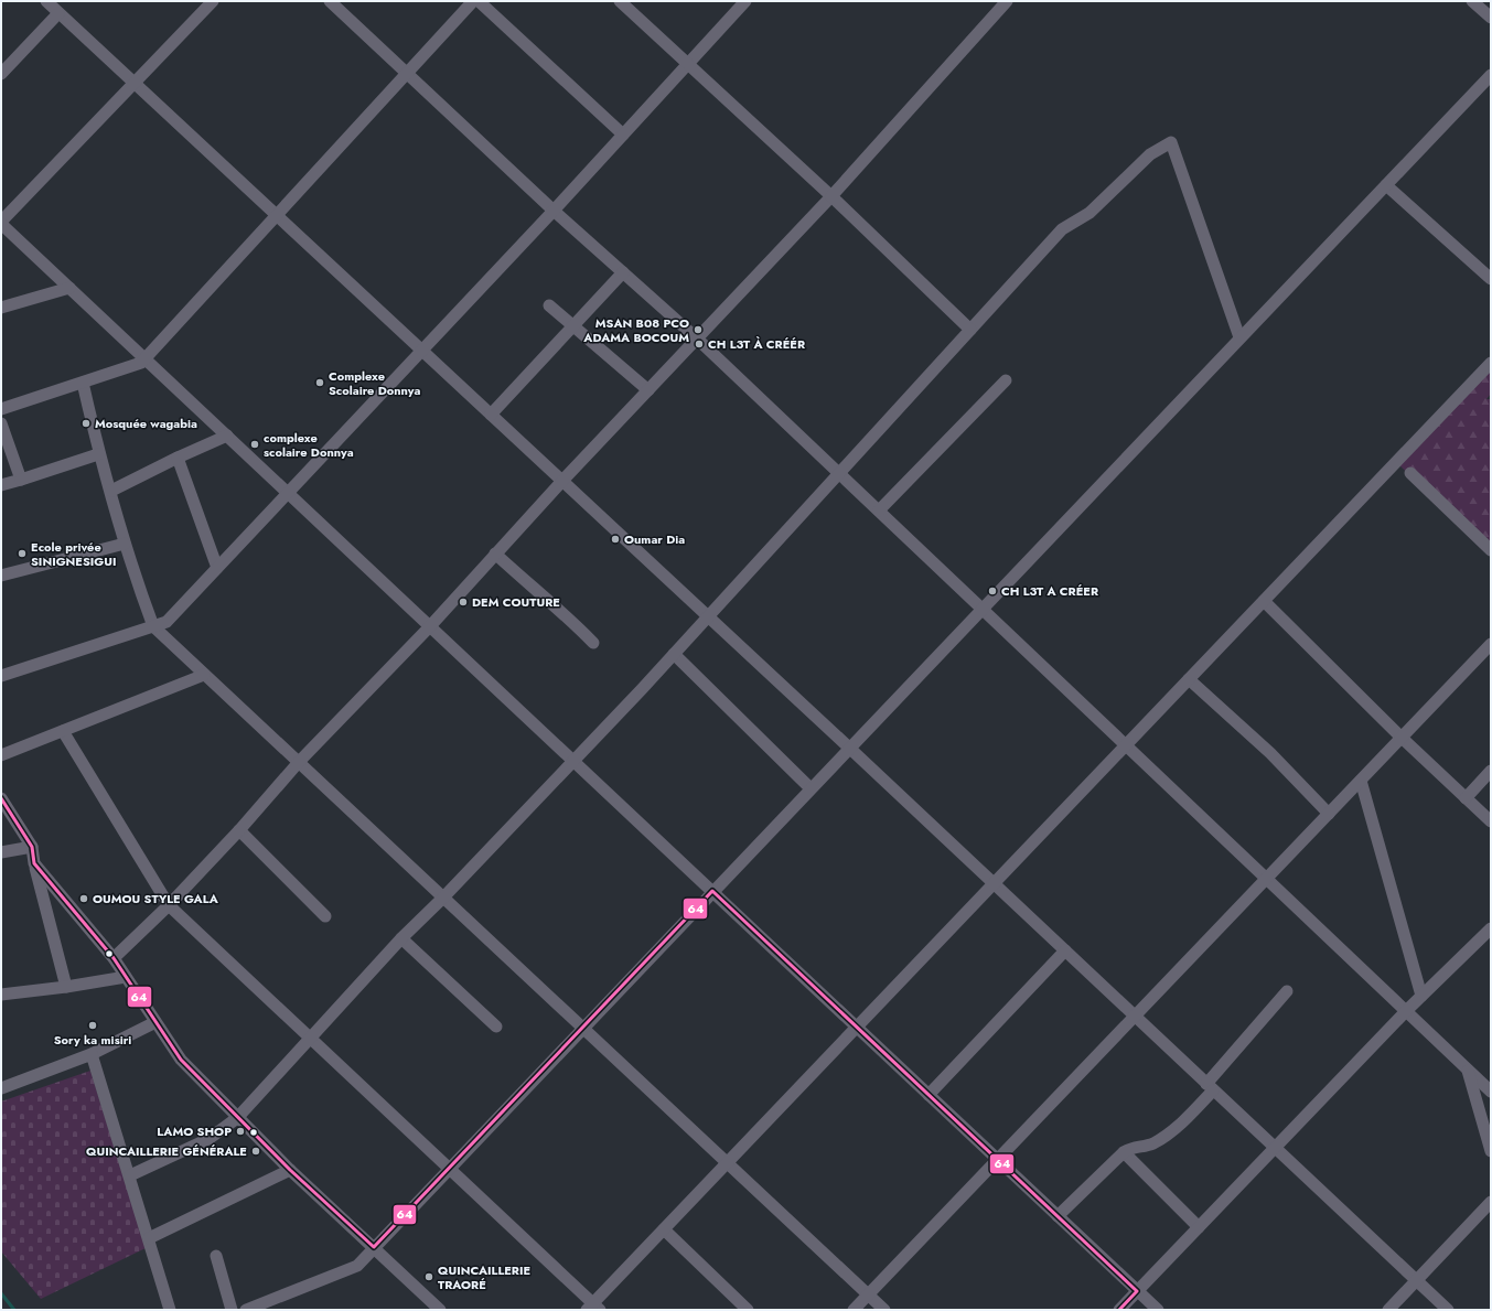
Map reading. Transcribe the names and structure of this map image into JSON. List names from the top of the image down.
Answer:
{
  "places": [
    "MSAN B08 PCO ADAMA BOCOUM",
    "CH L3T À CRÉÉR",
    "Complexe Scolaire Donnya",
    "Mosquée wagabia",
    "complexe scolaire Donnya",
    "Oumar Dia",
    "Ecole privée SINIGNESIGUI",
    "CH L3T A CRÉER",
    "DEM COUTURE",
    "OUMOU STYLE GALA",
    "Sory ka misiri",
    "LAMO SHOP",
    "QUINCAILLERIE GÉNÉRALE",
    "QUINCAILLERIE TRAORÉ"
  ],
  "lines": ["transit line 64"]
}
